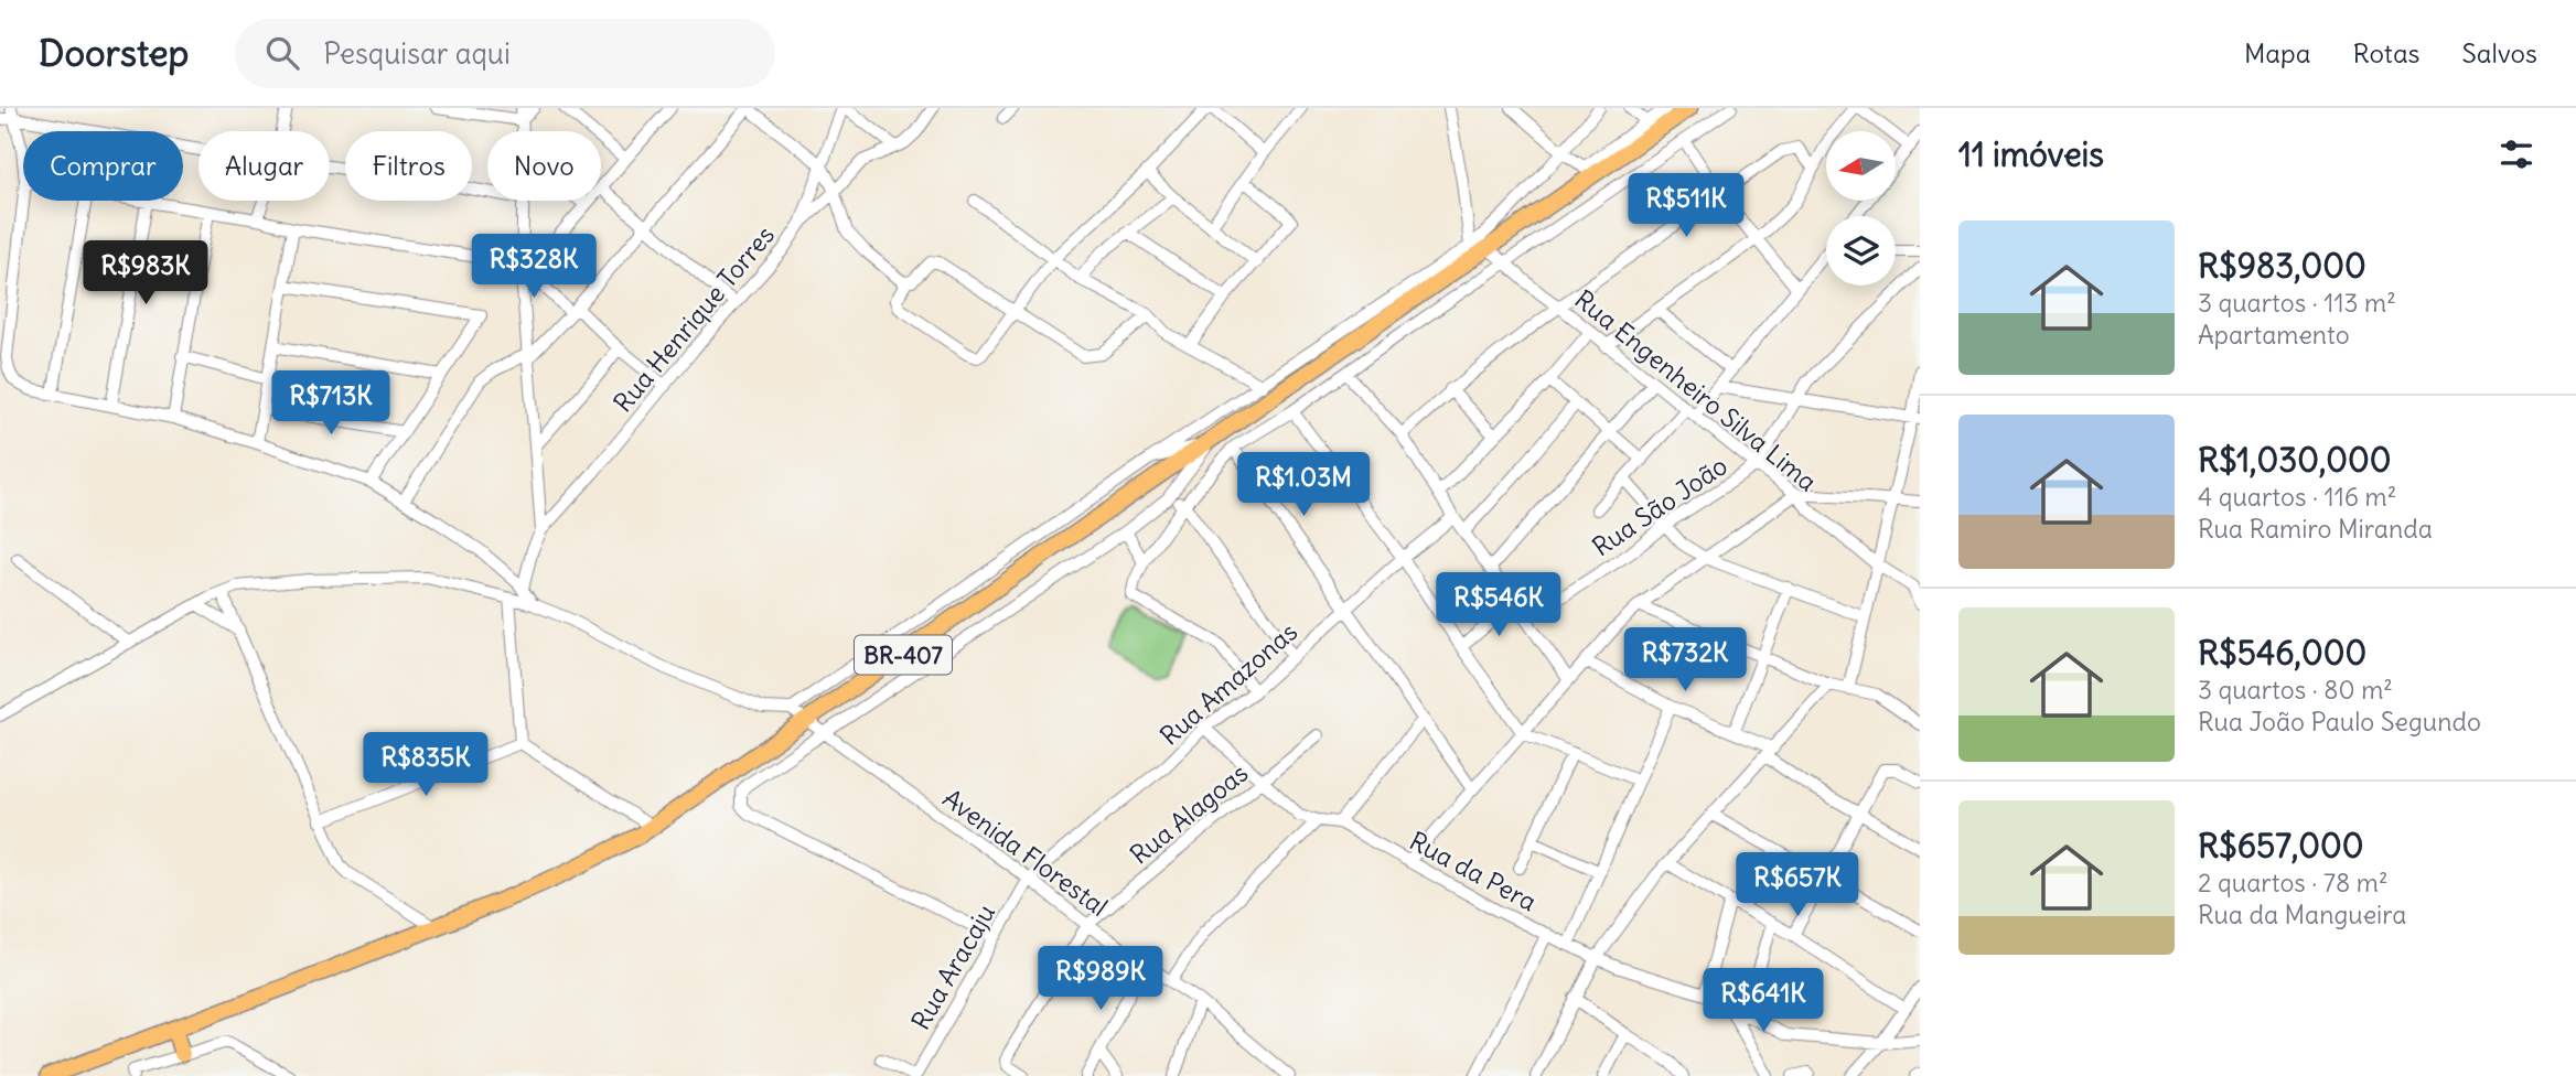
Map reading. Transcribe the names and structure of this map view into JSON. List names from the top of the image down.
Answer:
{
  "streets": {
    "highway": ["BR-407"],
    "street": [
      "Rua Henrique Torres",
      "Rua Engenheiro Silva Lima",
      "Rua São João",
      "Rua Amazonas",
      "Rua Alagoas",
      "Avenida Florestal",
      "Rua da Pera",
      "Rua Aracaju"
    ]
  },
  "crossings": [
    ["Rua Engenheiro Silva Lima", "Rua São João"],
    ["Rua Engenheiro Silva Lima", "BR-407"],
    ["BR-407", "Avenida Florestal"],
    ["Rua Amazonas", "Avenida Florestal"],
    ["Rua Amazonas", "Rua da Pera"],
    ["Rua Amazonas", "Rua Aracaju"],
    ["Rua Alagoas", "Avenida Florestal"],
    ["Rua Alagoas", "Rua da Pera"],
    ["Avenida Florestal", "Rua Aracaju"]
  ],
  "north": "left",
  "page": {
    "header": "Doorstep",
    "search": "Pesquisar aqui",
    "nav": ["Mapa", "Rotas", "Salvos"],
    "heading": "11 imóveis",
    "chip": [
      "Comprar",
      "Alugar",
      "Filtros",
      "Novo"
    ],
    "price": [
      "R$511K",
      "R$328K",
      "R$983K",
      "R$713K",
      "R$1.03M",
      "R$546K",
      "R$732K",
      "R$835K",
      "R$657K",
      "R$989K",
      "R$641K"
    ],
    "list": [
      {
        "name": "R$983,000",
        "note": "3 quartos · 113 m² · Apartamento"
      },
      {
        "name": "R$1,030,000",
        "note": "4 quartos · 116 m² · Rua Ramiro Miranda"
      },
      {
        "name": "R$546,000",
        "note": "3 quartos · 80 m² · Rua João Paulo Segundo"
      },
      {
        "name": "R$657,000",
        "note": "2 quartos · 78 m² · Rua da Mangueira"
      }
    ]
  }
}
